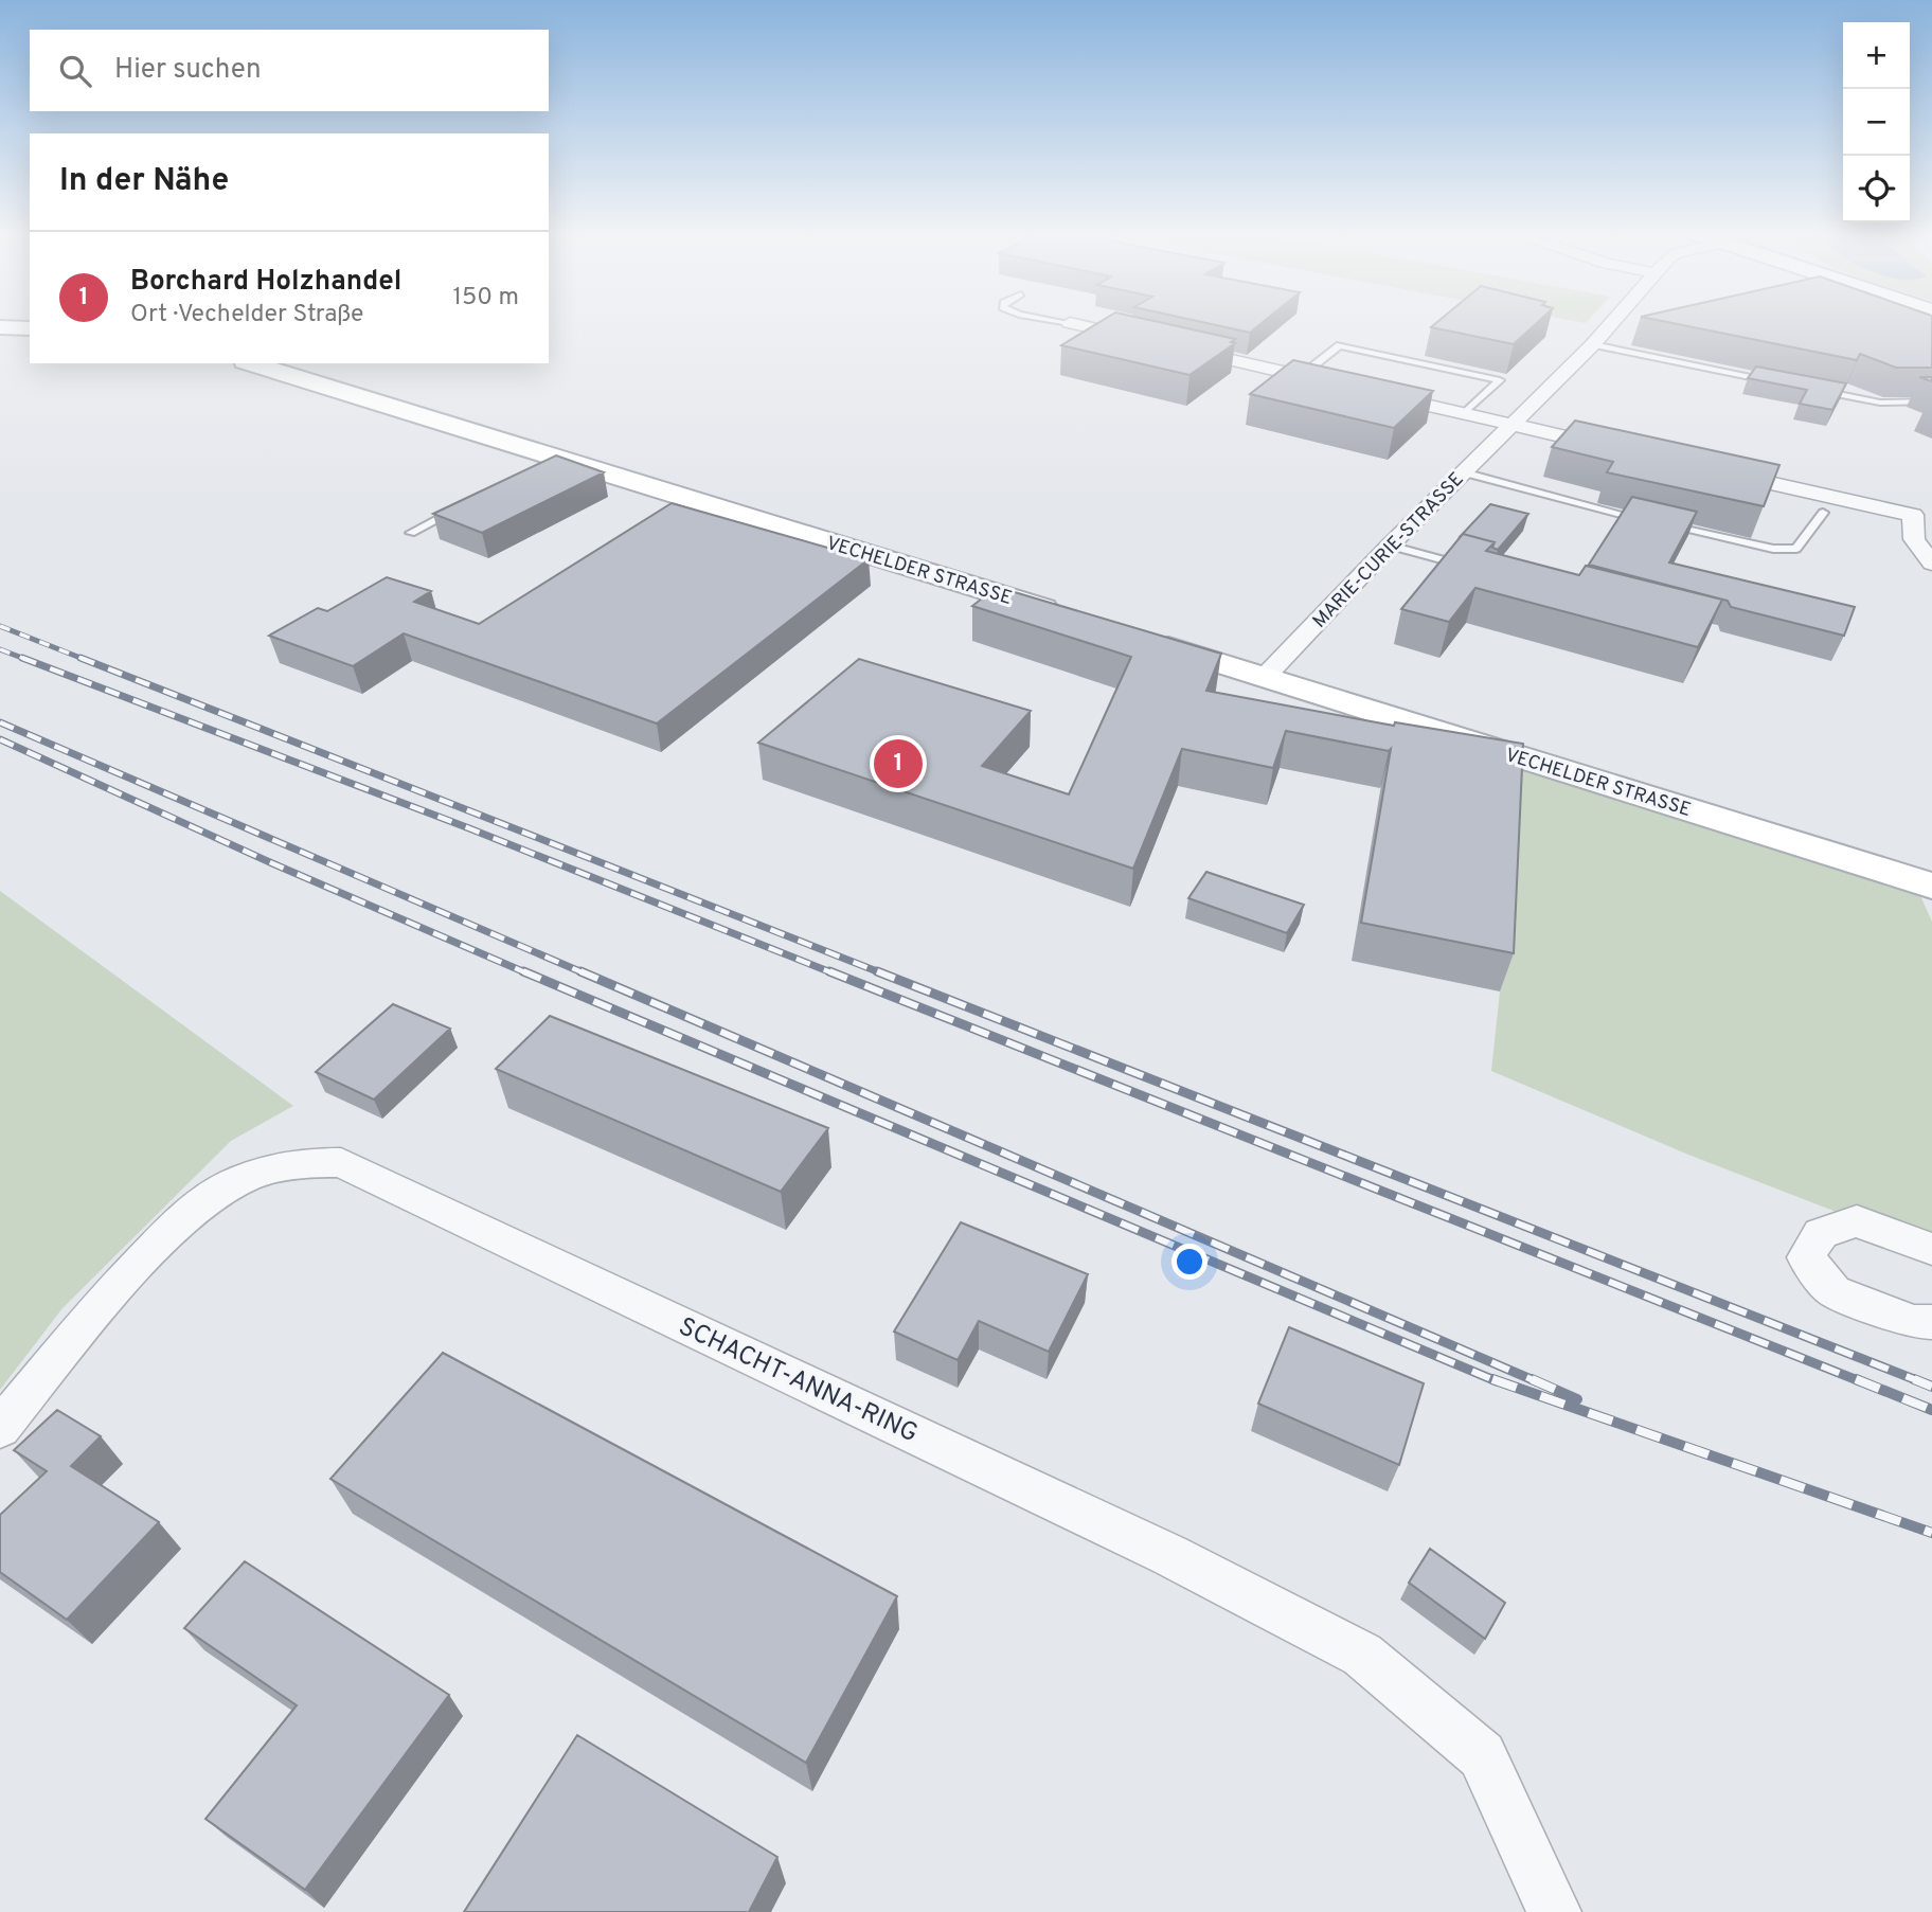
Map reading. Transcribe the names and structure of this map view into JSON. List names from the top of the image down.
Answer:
{
  "streets": {
    "main road": ["VECHELDER STRASSE"],
    "street": ["MARIE-CURIE-STRASSE", "SCHACHT-ANNA-RING"]
  },
  "crossings": [
    ["MARIE-CURIE-STRASSE", "VECHELDER STRASSE"]
  ],
  "page": {
    "map_buttons": ["+", "−"],
    "search": "Hier suchen",
    "heading": "In der Nähe",
    "list": [
      {
        "mark": "1",
        "name": "Borchard Holzhandel",
        "note": "Ort · Vechelder Straße",
        "value": "150 m"
      }
    ],
    "pins": "1"
  }
}
